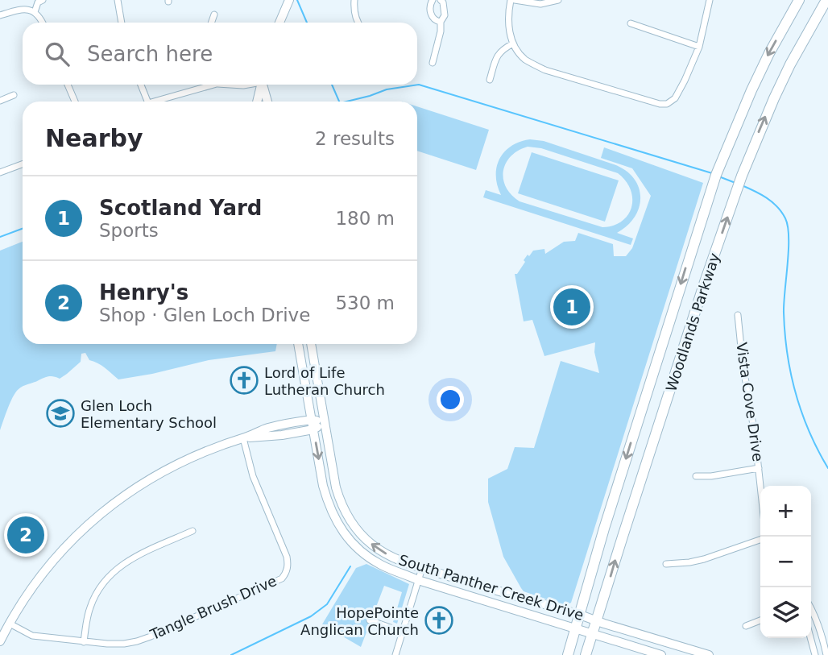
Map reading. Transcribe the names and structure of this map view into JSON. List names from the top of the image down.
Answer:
{
  "streets": {
    "main road": ["Woodlands Parkway"],
    "street": ["Vista Cove Drive", "South Panther Creek Drive", "Tangle Brush Drive"]
  },
  "crossings": [
    ["Woodlands Parkway", "South Panther Creek Drive"]
  ],
  "places": {
    "church": ["Lord of Life Lutheran Church", "HopePointe Anglican Church"],
    "school or university": ["Glen Loch Elementary School"]
  },
  "page": {
    "search": "Search here",
    "heading": ["Nearby", "2 results"],
    "list": [
      {
        "mark": "1",
        "name": "Scotland Yard",
        "note": "Sports",
        "value": "180 m"
      },
      {
        "mark": "2",
        "name": "Henry's",
        "note": "Shop · Glen Loch Drive",
        "value": "530 m"
      }
    ],
    "pins": ["1", "2"],
    "map_buttons": ["+", "−"]
  }
}
